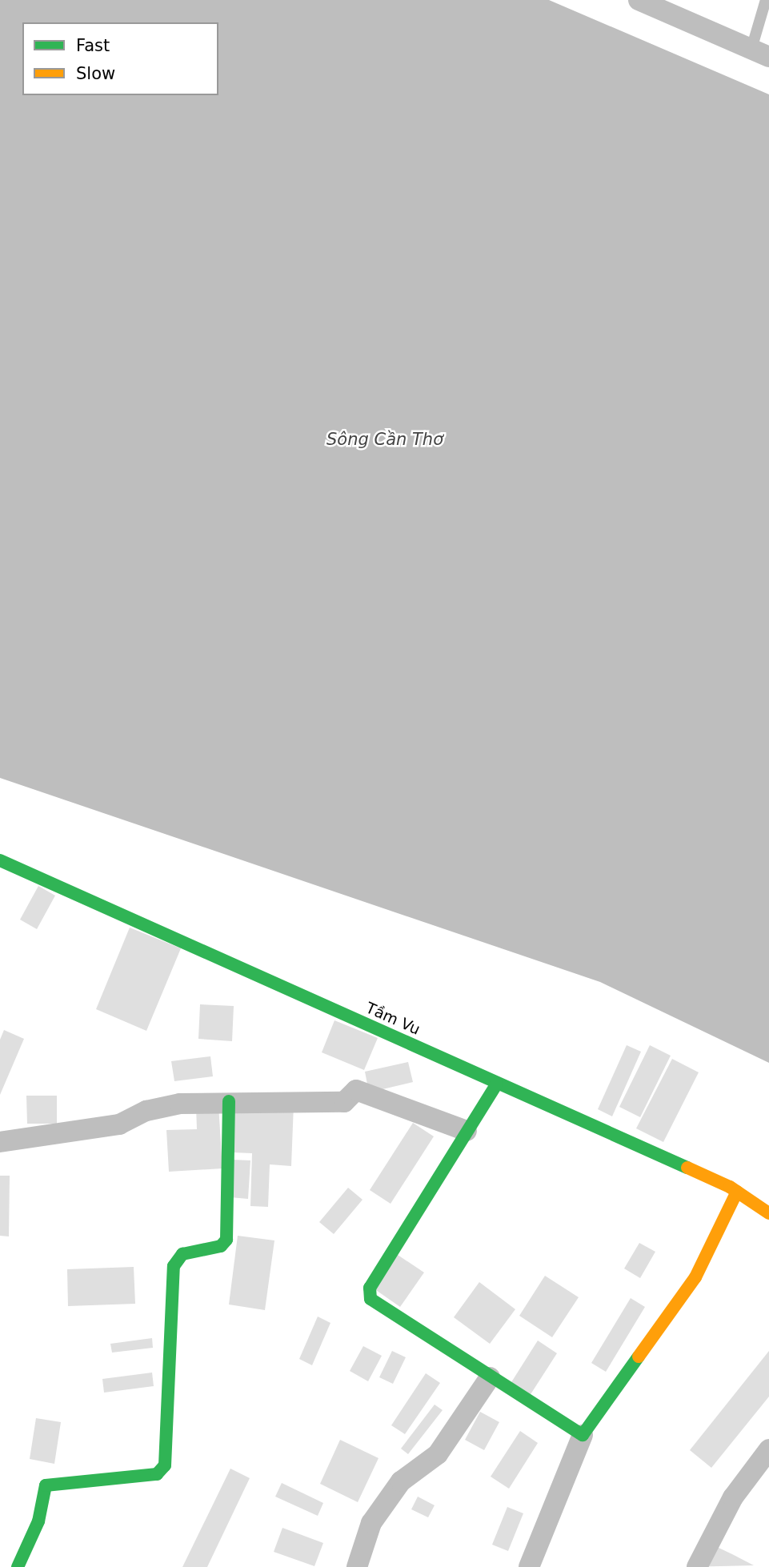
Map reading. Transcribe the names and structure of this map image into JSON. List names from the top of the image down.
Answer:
{
  "streets": {
    "street": ["Tầm Vu"]
  },
  "water": ["Sông Cần Thơ"],
  "legend": ["Fast", "Slow"]
}
